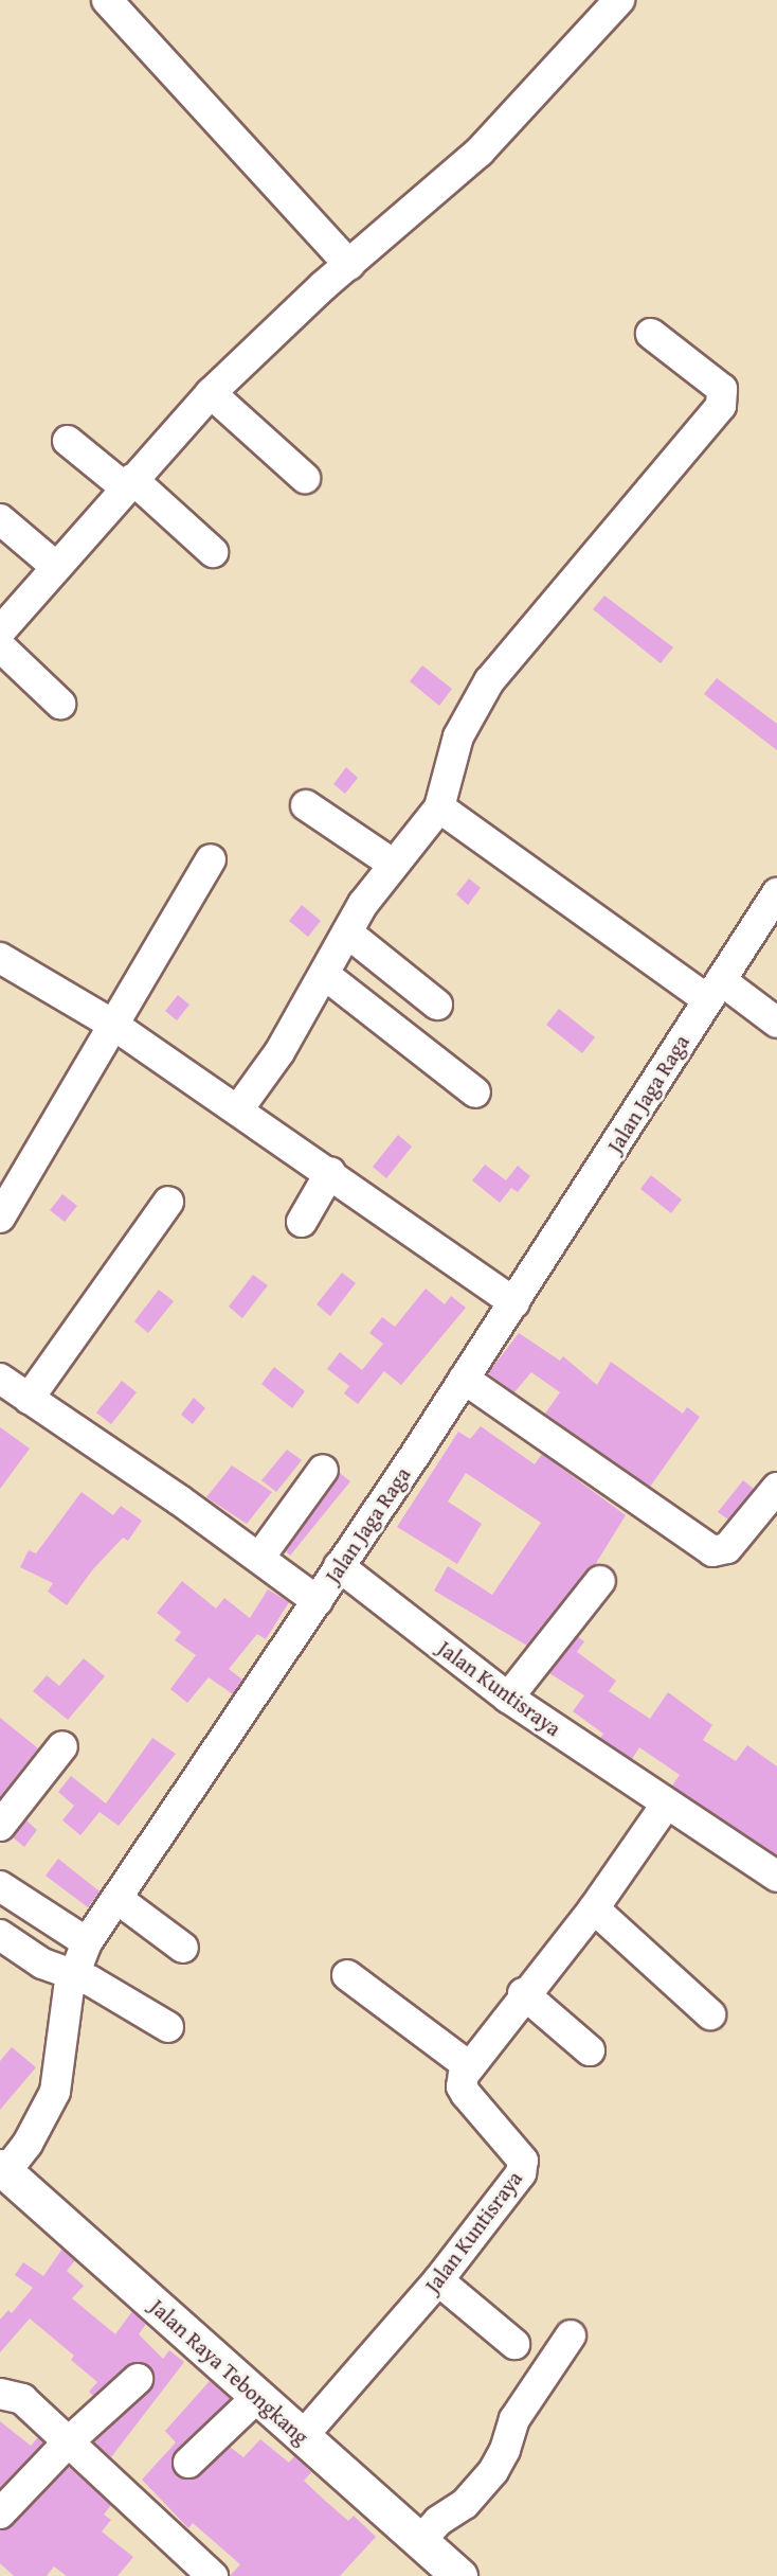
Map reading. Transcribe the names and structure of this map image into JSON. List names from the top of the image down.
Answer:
{
  "streets": {
    "main road": ["Jalan Raya Tebongkang"],
    "street": ["Jalan Jaga Raga", "Jalan Kuntisraya"]
  },
  "crossings": [
    ["Jalan Jaga Raga", "Jalan Kuntisraya"],
    ["Jalan Jaga Raga", "Jalan Raya Tebongkang"],
    ["Jalan Kuntisraya", "Jalan Raya Tebongkang"]
  ]
}
